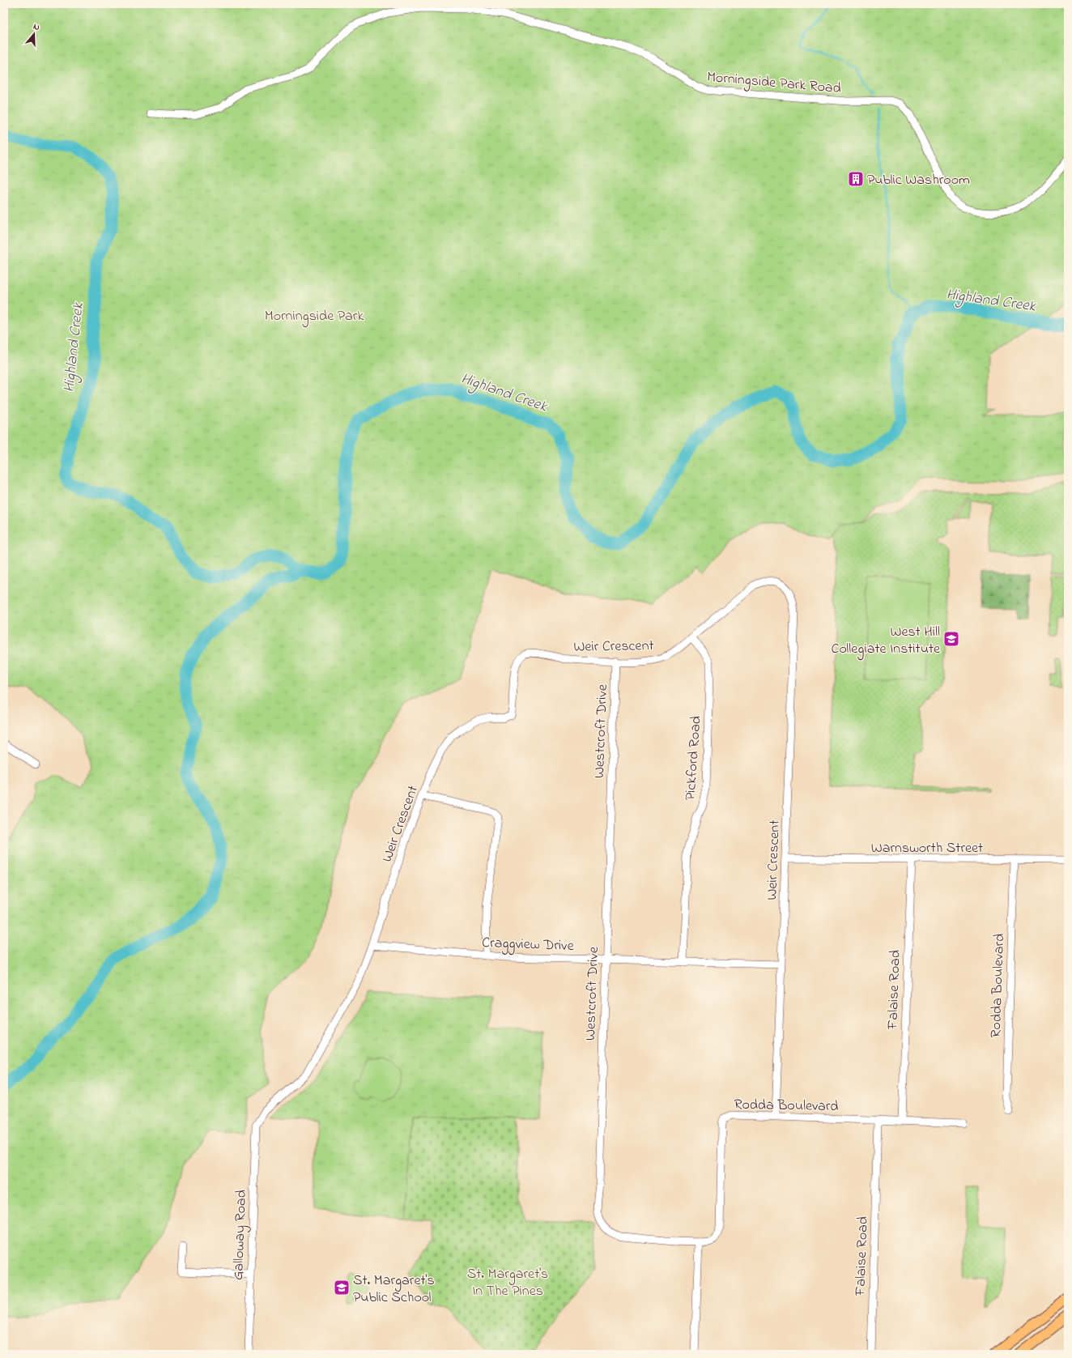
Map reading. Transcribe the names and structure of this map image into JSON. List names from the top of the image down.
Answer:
{
  "streets": {
    "street": [
      "Morningside Park Road",
      "Weir Crescent",
      "Westcroft Drive",
      "Pickford Road",
      "Warnsworth Street",
      "Craggview Drive",
      "Rodda Boulevard",
      "Falaise Road",
      "Galloway Road"
    ]
  },
  "crossings": [
    ["Weir Crescent", "Westcroft Drive"],
    ["Weir Crescent", "Pickford Road"],
    ["Weir Crescent", "Warnsworth Street"],
    ["Weir Crescent", "Craggview Drive"],
    ["Weir Crescent", "Rodda Boulevard"],
    ["Weir Crescent", "Galloway Road"],
    ["Westcroft Drive", "Craggview Drive"],
    ["Westcroft Drive", "Rodda Boulevard"],
    ["Pickford Road", "Craggview Drive"],
    ["Warnsworth Street", "Rodda Boulevard"],
    ["Warnsworth Street", "Falaise Road"],
    ["Rodda Boulevard", "Falaise Road"]
  ],
  "water": ["Highland Creek"],
  "parks": ["Morningside Park", "St. Margaret's In The Pines"],
  "places": {
    "building": ["Public Washroom"],
    "school or university": ["West Hill Collegiate Institute", "St. Margaret's Public School"]
  },
  "north": "top"
}
